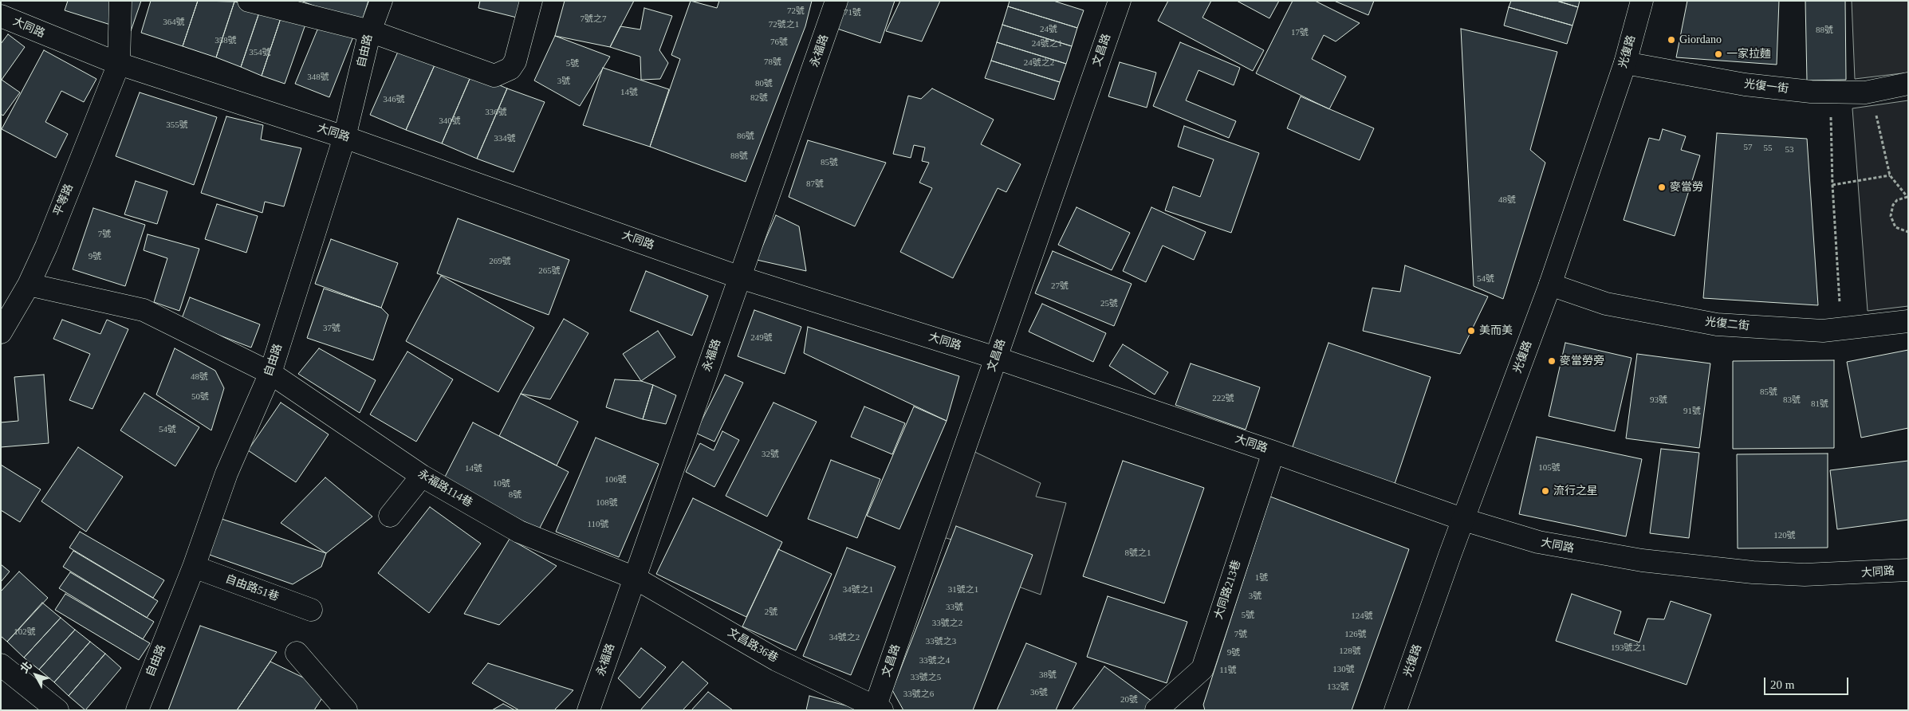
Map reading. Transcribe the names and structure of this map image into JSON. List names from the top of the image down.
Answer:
{
  "streets": {
    "street": [
      "大同路",
      "文昌路",
      "自由路",
      "永福路",
      "光復路",
      "光復一街",
      "平等路",
      "光復二街",
      "永福路114巷",
      "自由路51巷",
      "大同路213巷",
      "文昌路36巷"
    ]
  },
  "crossings": [
    ["大同路", "文昌路"],
    ["大同路", "自由路"],
    ["大同路", "永福路"],
    ["大同路", "光復路"],
    ["大同路", "平等路"],
    ["大同路", "大同路213巷"],
    ["文昌路", "文昌路36巷"],
    ["自由路", "永福路114巷"],
    ["自由路", "自由路51巷"],
    ["永福路", "永福路114巷"],
    ["永福路", "文昌路36巷"],
    ["光復路", "光復一街"],
    ["光復路", "光復二街"],
    ["平等路", "永福路114巷"],
    ["永福路114巷", "文昌路36巷"]
  ],
  "places": [
    "Giordano",
    "一家拉麵",
    "麥當勞",
    "美而美",
    "麥當勞旁",
    "流行之星"
  ],
  "house_numbers": [
    "72號",
    "71號",
    "7號之7",
    "364號",
    "72號之1",
    "24號",
    "88號",
    "17號",
    "358號",
    "76號",
    "24號之1",
    "354號",
    "78號",
    "24號之2",
    "5號",
    "348號",
    "3號",
    "80號",
    "14號",
    "82號",
    "346號",
    "336號",
    "340號",
    "355號",
    "86號",
    "334號",
    "57",
    "55",
    "53",
    "88號",
    "85號",
    "87號",
    "48號",
    "7號",
    "9號",
    "269號",
    "265號",
    "54號",
    "27號",
    "25號",
    "37號",
    "249號",
    "48號",
    "85號",
    "50號",
    "222號",
    "93號",
    "83號",
    "81號",
    "91號",
    "54號",
    "32號",
    "105號",
    "14號",
    "106號",
    "10號",
    "8號",
    "108號",
    "110號",
    "120號",
    "8號之1",
    "1號",
    "34號之1",
    "31號之1",
    "3號",
    "33號",
    "2號",
    "5號",
    "124號",
    "33號之2",
    "102號",
    "7號",
    "126號",
    "34號之2",
    "33號之3",
    "193號之1",
    "128號",
    "9號",
    "33號之4",
    "130號",
    "11號",
    "38號",
    "33號之5",
    "132號",
    "36號",
    "33號之6",
    "20號"
  ],
  "scale_bar": "20 m",
  "north": "top left"
}
